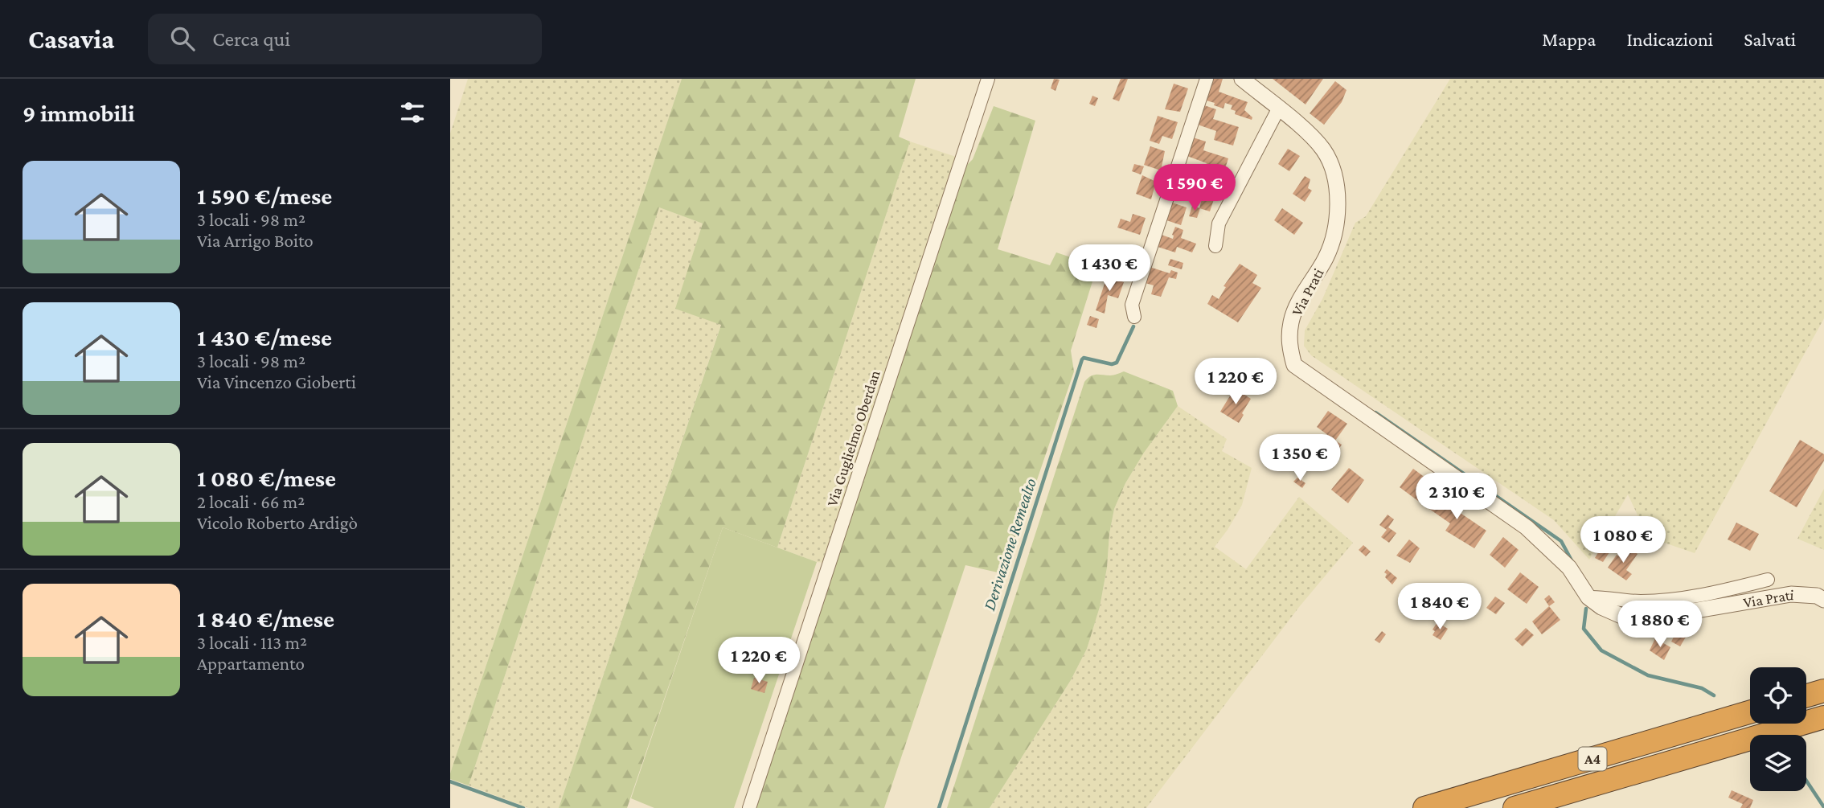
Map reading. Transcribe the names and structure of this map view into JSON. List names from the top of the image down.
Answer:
{
  "streets": {
    "highway": ["A4"],
    "street": ["Via Prati", "Via Guglielmo Oberdan"]
  },
  "water": ["Derivazione Remealto"],
  "page": {
    "header": "Casavia",
    "search": "Cerca qui",
    "nav": ["Mappa", "Indicazioni", "Salvati"],
    "heading": "9 immobili",
    "list": [
      {
        "name": "1 590 €/mese",
        "note": "3 locali · 98 m² · Via Arrigo Boito"
      },
      {
        "name": "1 430 €/mese",
        "note": "3 locali · 98 m² · Via Vincenzo Gioberti"
      },
      {
        "name": "1 080 €/mese",
        "note": "2 locali · 66 m² · Vicolo Roberto Ardigò"
      },
      {
        "name": "1 840 €/mese",
        "note": "3 locali · 113 m² · Appartamento"
      }
    ],
    "price": [
      "1 590 €",
      "1 430 €",
      "1 220 €",
      "1 350 €",
      "2 310 €",
      "1 080 €",
      "1 840 €",
      "1 880 €",
      "1 220 €"
    ]
  }
}
